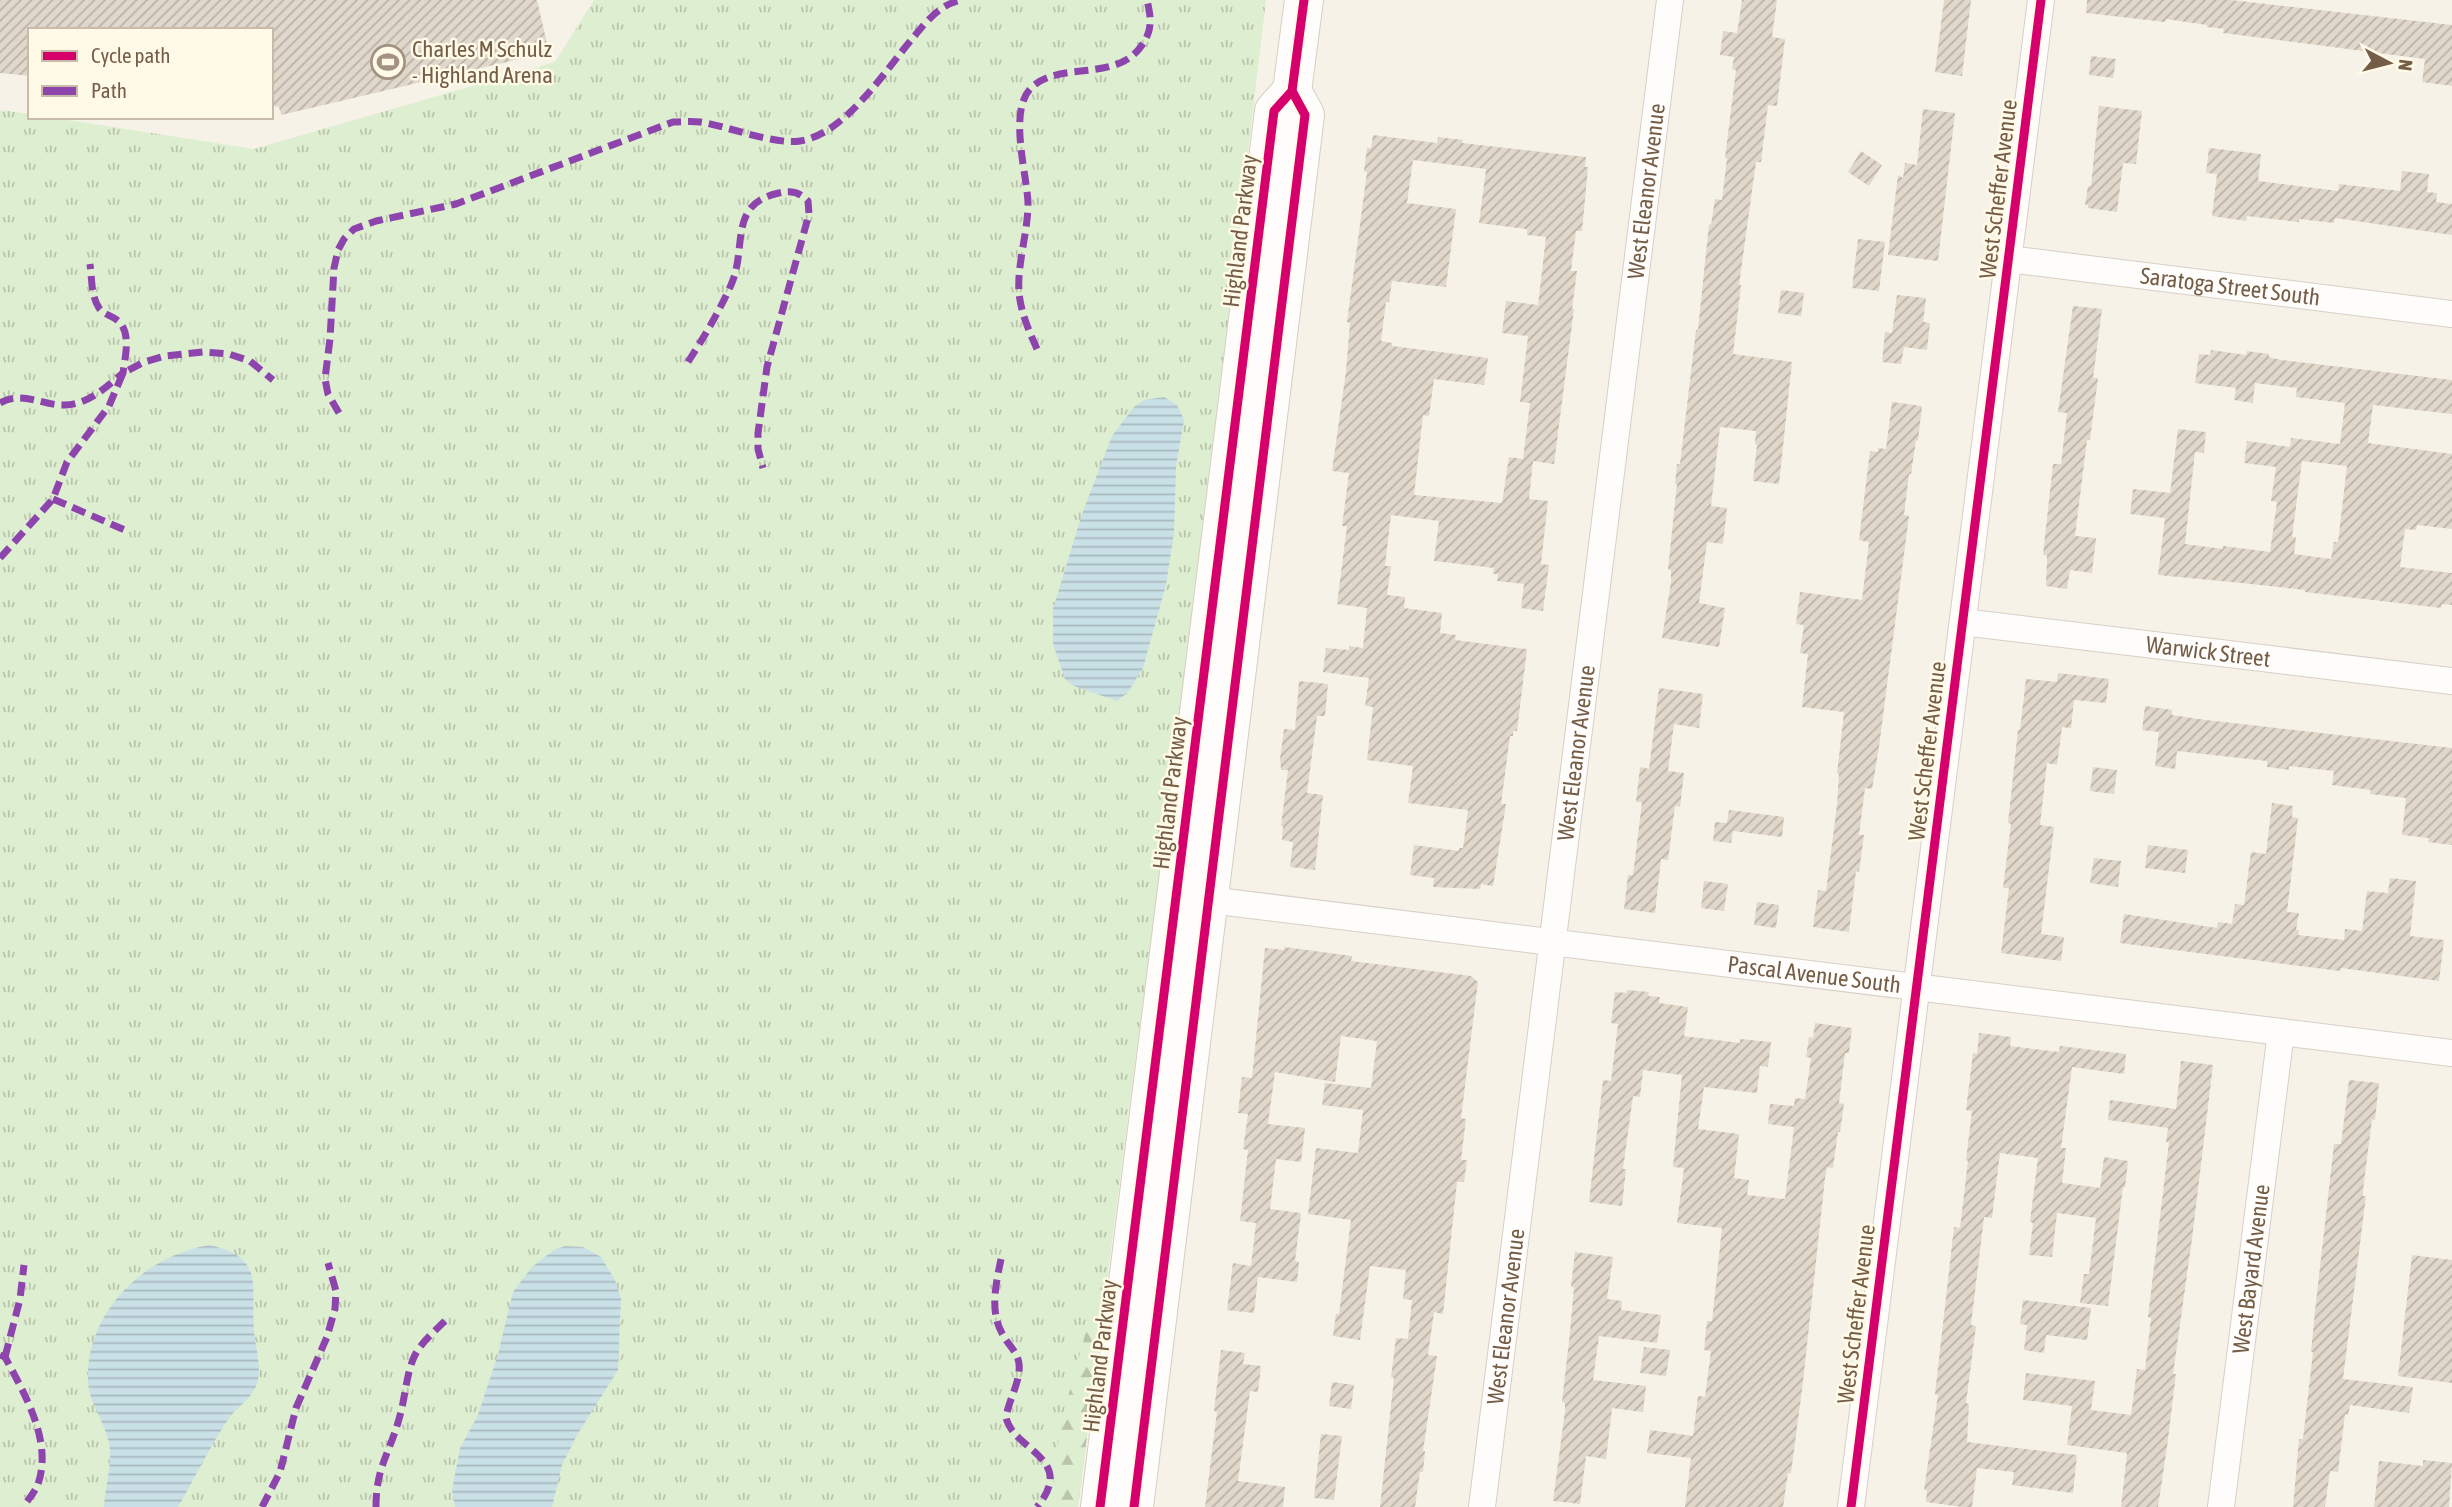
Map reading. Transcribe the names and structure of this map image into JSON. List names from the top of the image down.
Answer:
{
  "streets": {
    "street": [
      "West Scheffer Avenue",
      "West Eleanor Avenue",
      "Highland Parkway",
      "Saratoga Street South",
      "Warwick Street",
      "Pascal Avenue South",
      "West Bayard Avenue"
    ]
  },
  "crossings": [
    ["West Scheffer Avenue", "Saratoga Street South"],
    ["West Scheffer Avenue", "Warwick Street"],
    ["West Scheffer Avenue", "Pascal Avenue South"],
    ["West Eleanor Avenue", "Pascal Avenue South"],
    ["Highland Parkway", "Pascal Avenue South"],
    ["Pascal Avenue South", "West Bayard Avenue"]
  ],
  "places": {
    "sports": ["Charles M Schulz - Highland Arena"]
  },
  "legend": ["Cycle path", "Path"],
  "north": "right"
}
